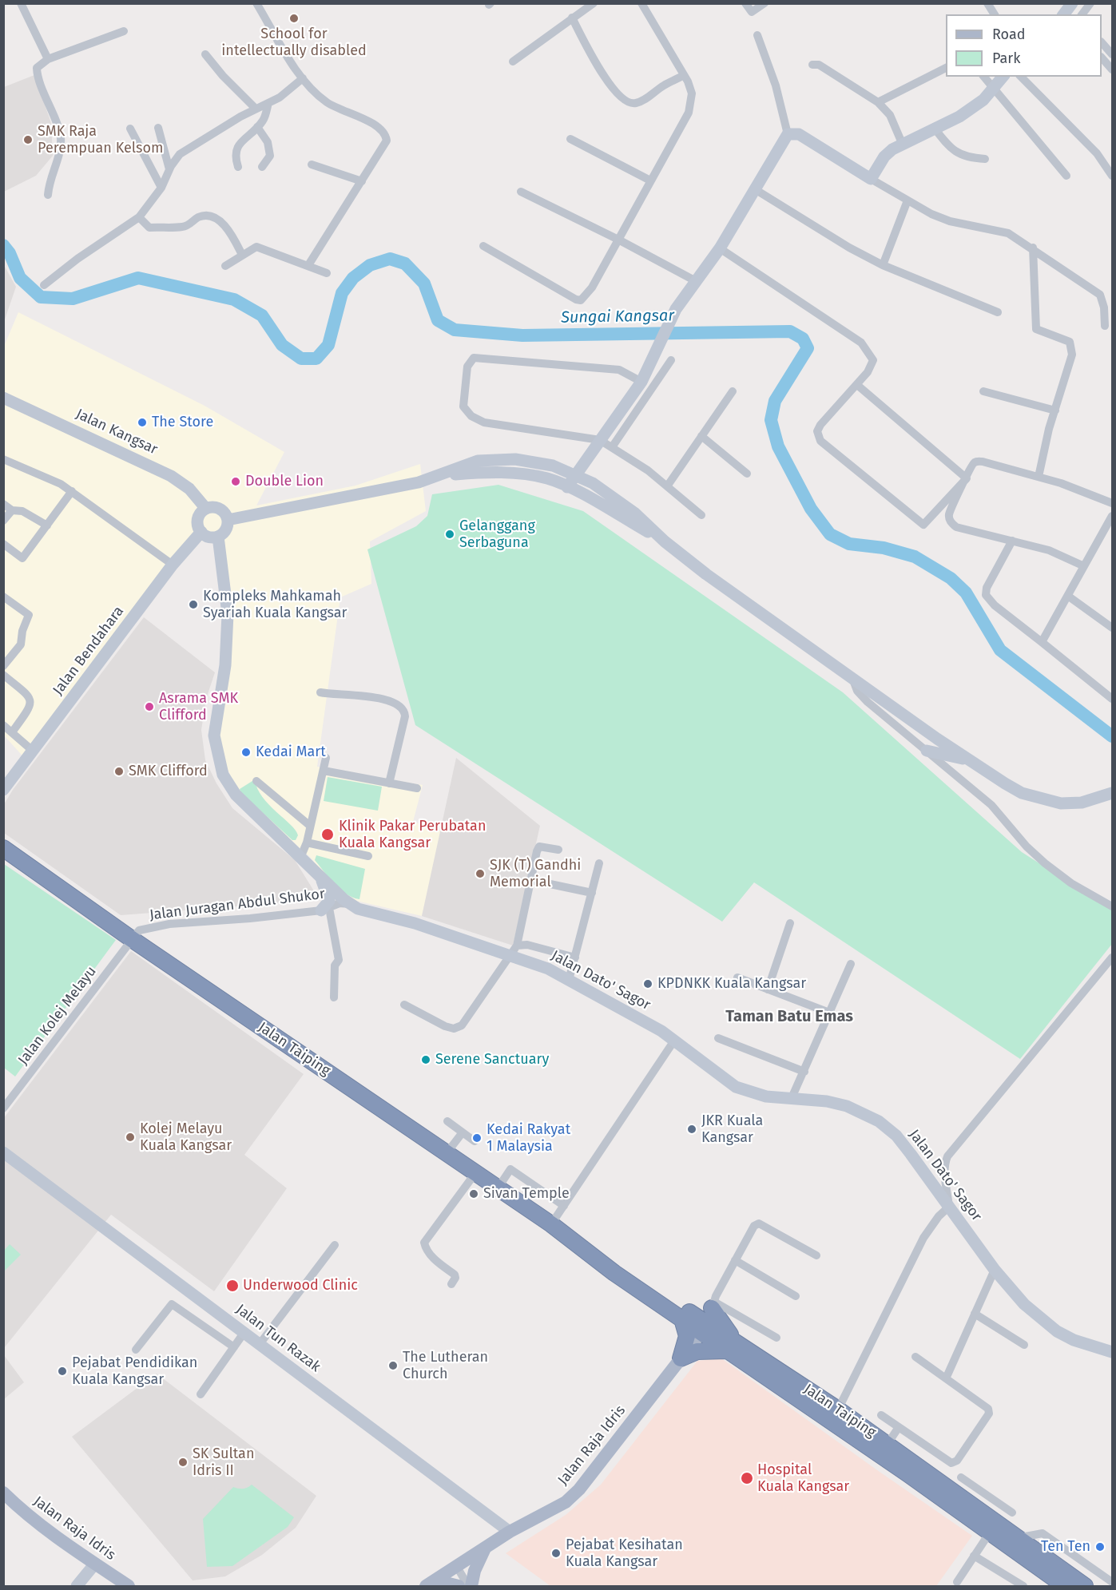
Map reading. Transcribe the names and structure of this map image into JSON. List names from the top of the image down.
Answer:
{
  "streets": {
    "highway": ["Jalan Taiping"],
    "main road": [
      "Jalan Kangsar",
      "Jalan Bendahara",
      "Jalan Dato' Sagor",
      "Jalan Tun Razak",
      "Jalan Raja Idris"
    ],
    "street": ["Jalan Juragan Abdul Shukor", "Jalan Kolej Melayu"]
  },
  "crossings": [
    ["Jalan Kangsar", "Jalan Bendahara"],
    ["Jalan Kangsar", "Jalan Dato' Sagor"],
    ["Jalan Bendahara", "Jalan Dato' Sagor"],
    ["Jalan Juragan Abdul Shukor", "Jalan Dato' Sagor"],
    ["Jalan Juragan Abdul Shukor", "Jalan Kolej Melayu"],
    ["Jalan Juragan Abdul Shukor", "Jalan Taiping"],
    ["Jalan Kolej Melayu", "Jalan Taiping"],
    ["Jalan Taiping", "Jalan Raja Idris"],
    ["Jalan Tun Razak", "Jalan Raja Idris"]
  ],
  "districts": ["Taman Batu Emas"],
  "water": ["Sungai Kangsar"],
  "places": [
    "School for intellectually disabled",
    "SMK Raja Perempuan Kelsom",
    "The Store",
    "Double Lion",
    "Gelanggang Serbaguna",
    "Kompleks Mahkamah Syariah Kuala Kangsar",
    "Asrama SMK Clifford",
    "Kedai Mart",
    "SMK Clifford",
    "Klinik Pakar Perubatan Kuala Kangsar",
    "SJK (T) Gandhi Memorial",
    "KPDNKK Kuala Kangsar",
    "Serene Sanctuary",
    "JKR Kuala Kangsar",
    "Kolej Melayu Kuala Kangsar",
    "Kedai Rakyat 1 Malaysia",
    "Sivan Temple",
    "Underwood Clinic",
    "The Lutheran Church",
    "Pejabat Pendidikan Kuala Kangsar",
    "SK Sultan Idris II",
    "Hospital Kuala Kangsar",
    "Ten Ten",
    "Pejabat Kesihatan Kuala Kangsar"
  ],
  "legend": ["Road", "Park"]
}
